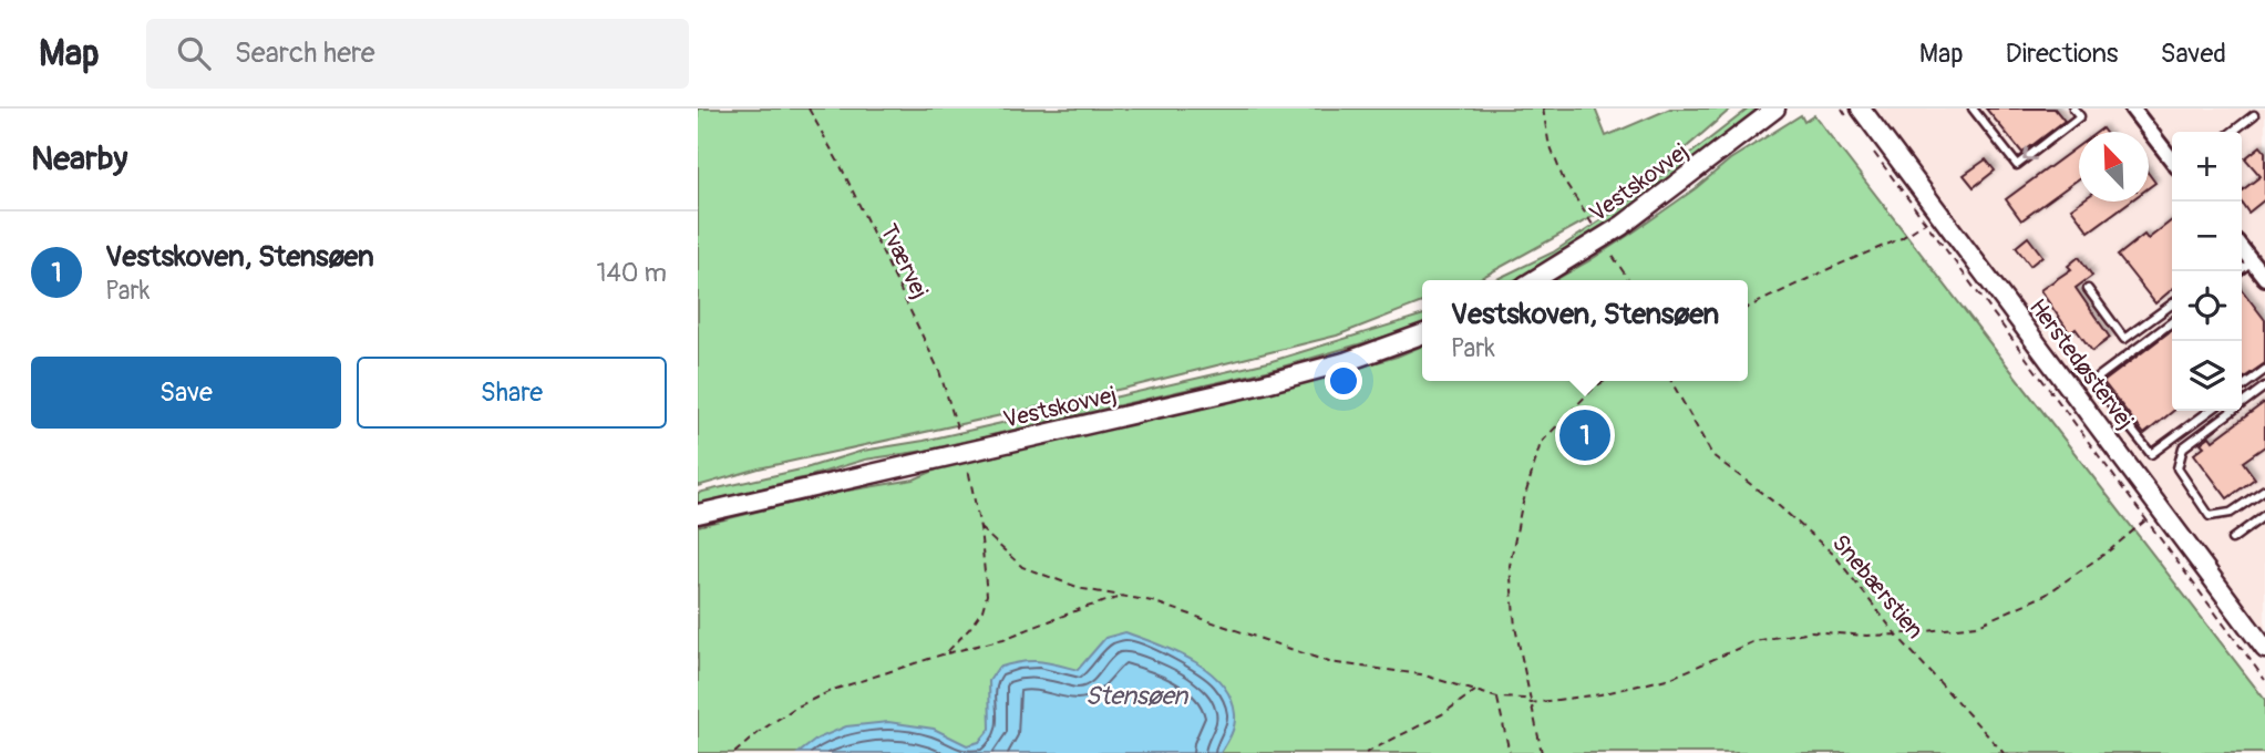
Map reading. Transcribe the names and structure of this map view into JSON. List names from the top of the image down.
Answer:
{
  "streets": {
    "street": ["Vestskovvej", "Herstedøstervej"],
    "path": ["Tværvej", "Snebærstien"]
  },
  "water": ["Stensøen"],
  "north": "top left",
  "page": {
    "header": "Map",
    "search": "Search here",
    "nav": ["Map", "Directions", "Saved"],
    "heading": "Nearby",
    "map_buttons": ["+", "−"],
    "list": [
      {
        "mark": "1",
        "name": "Vestskoven, Stensøen",
        "note": "Park",
        "value": "140 m"
      }
    ],
    "popup": ["Vestskoven, Stensøen", "Park"],
    "buttons": ["Save", "Share"],
    "pins": "1"
  }
}
